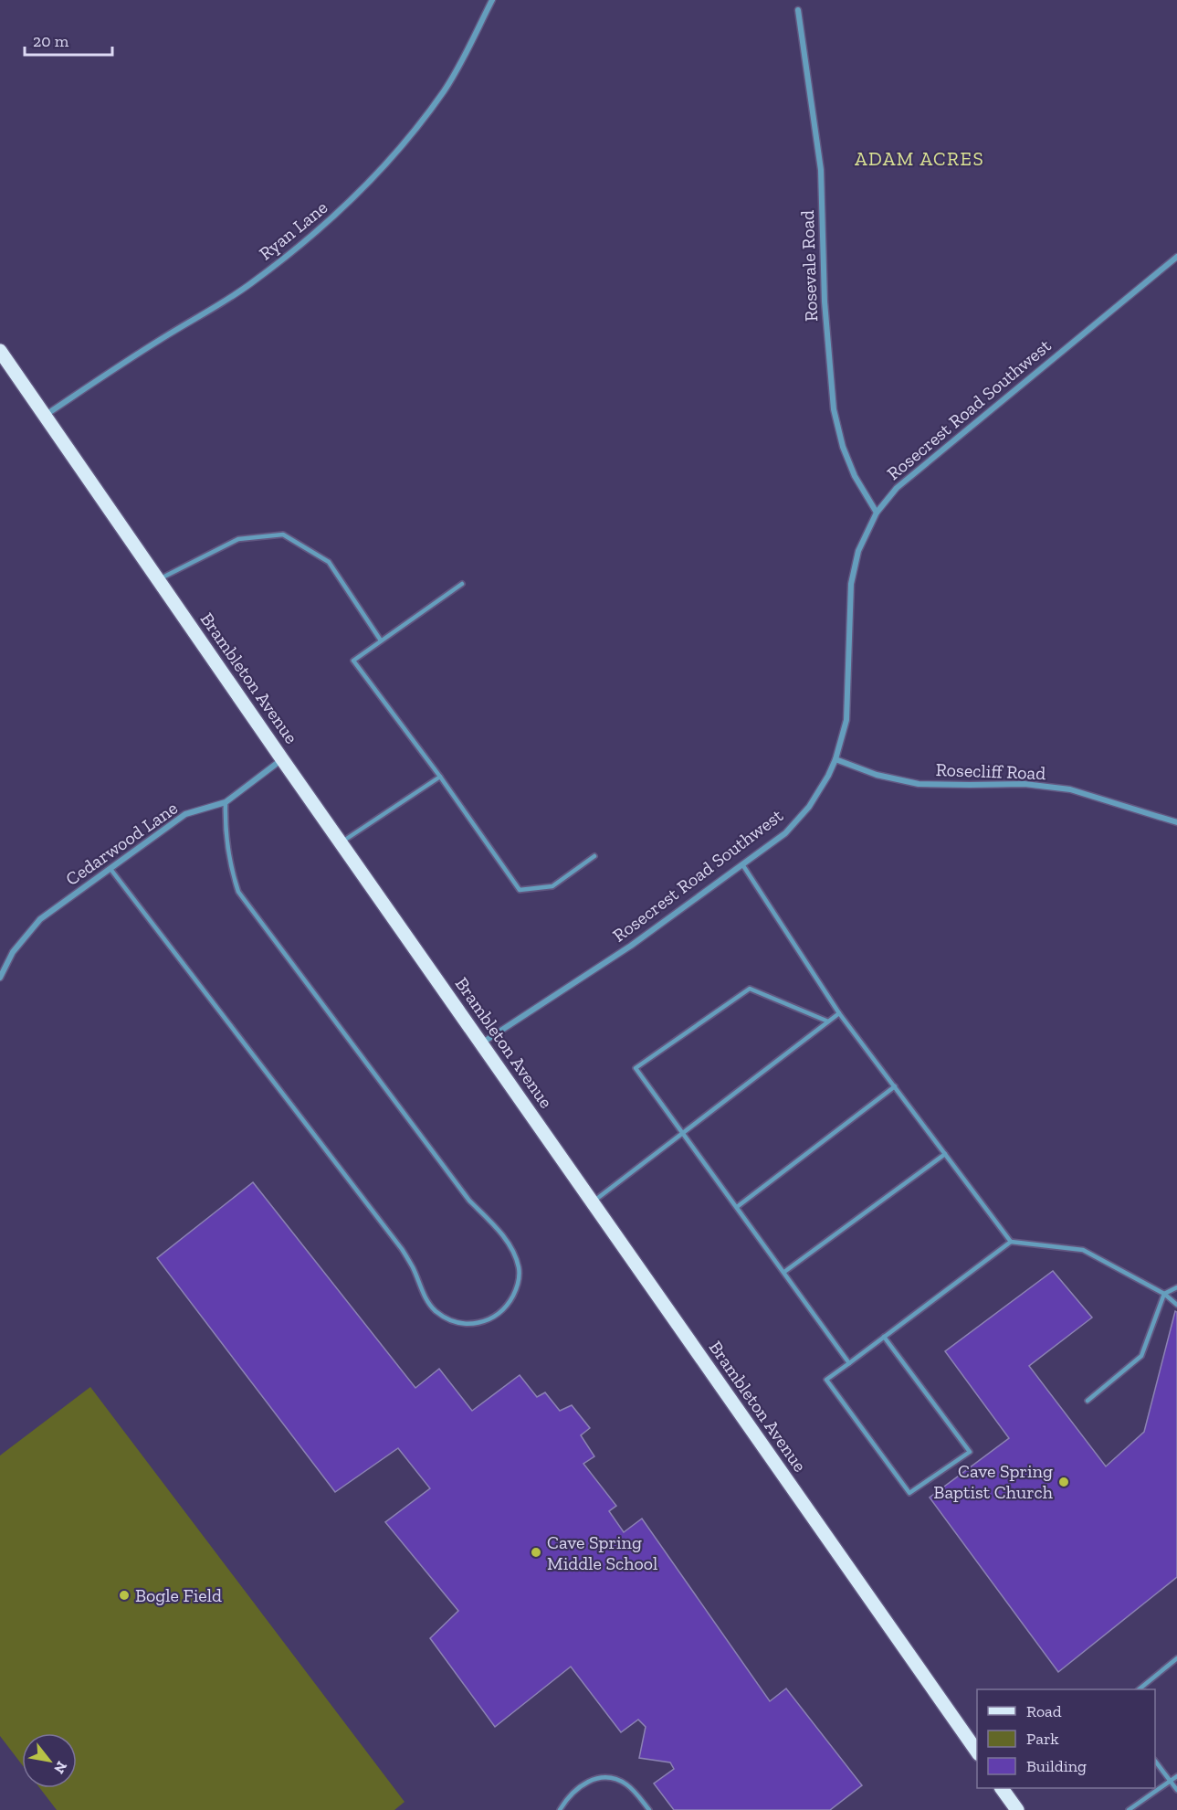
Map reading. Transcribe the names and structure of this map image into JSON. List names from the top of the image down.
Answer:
{
  "streets": {
    "main road": ["Brambleton Avenue"],
    "street": [
      "Ryan Lane",
      "Rosevale Road",
      "Rosecrest Road Southwest",
      "Rosecliff Road",
      "Cedarwood Lane"
    ]
  },
  "crossings": [
    ["Ryan Lane", "Brambleton Avenue"],
    ["Rosevale Road", "Rosecrest Road Southwest"],
    ["Rosecrest Road Southwest", "Brambleton Avenue"],
    ["Rosecrest Road Southwest", "Rosecliff Road"],
    ["Brambleton Avenue", "Cedarwood Lane"]
  ],
  "districts": ["ADAM ACRES"],
  "places": ["Cave Spring Baptist Church", "Cave Spring Middle School", "Bogle Field"],
  "legend": ["Road", "Park", "Building"],
  "scale_bar": "20 m",
  "north": "bottom right"
}
